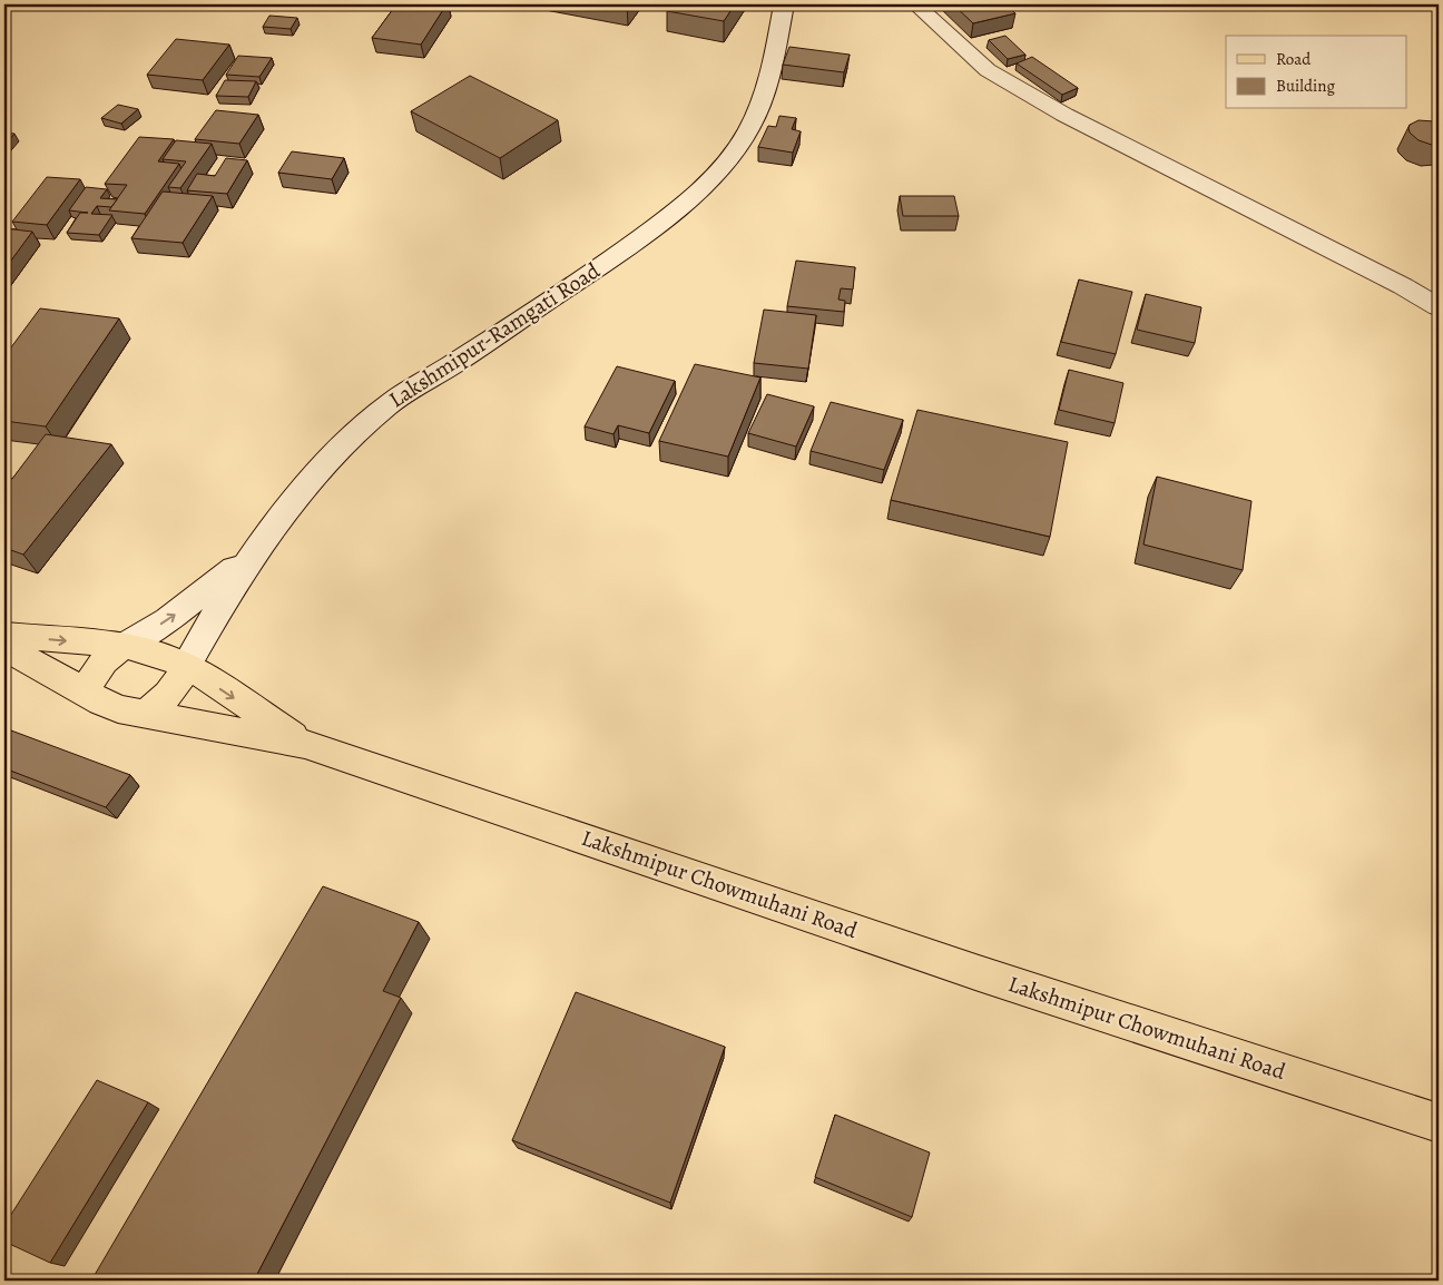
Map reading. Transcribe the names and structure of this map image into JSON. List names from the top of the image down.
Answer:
{
  "streets": {
    "main road": ["Lakshmipur-Ramgati Road", "Lakshmipur Chowmuhani Road"]
  },
  "legend": ["Road", "Building"]
}
